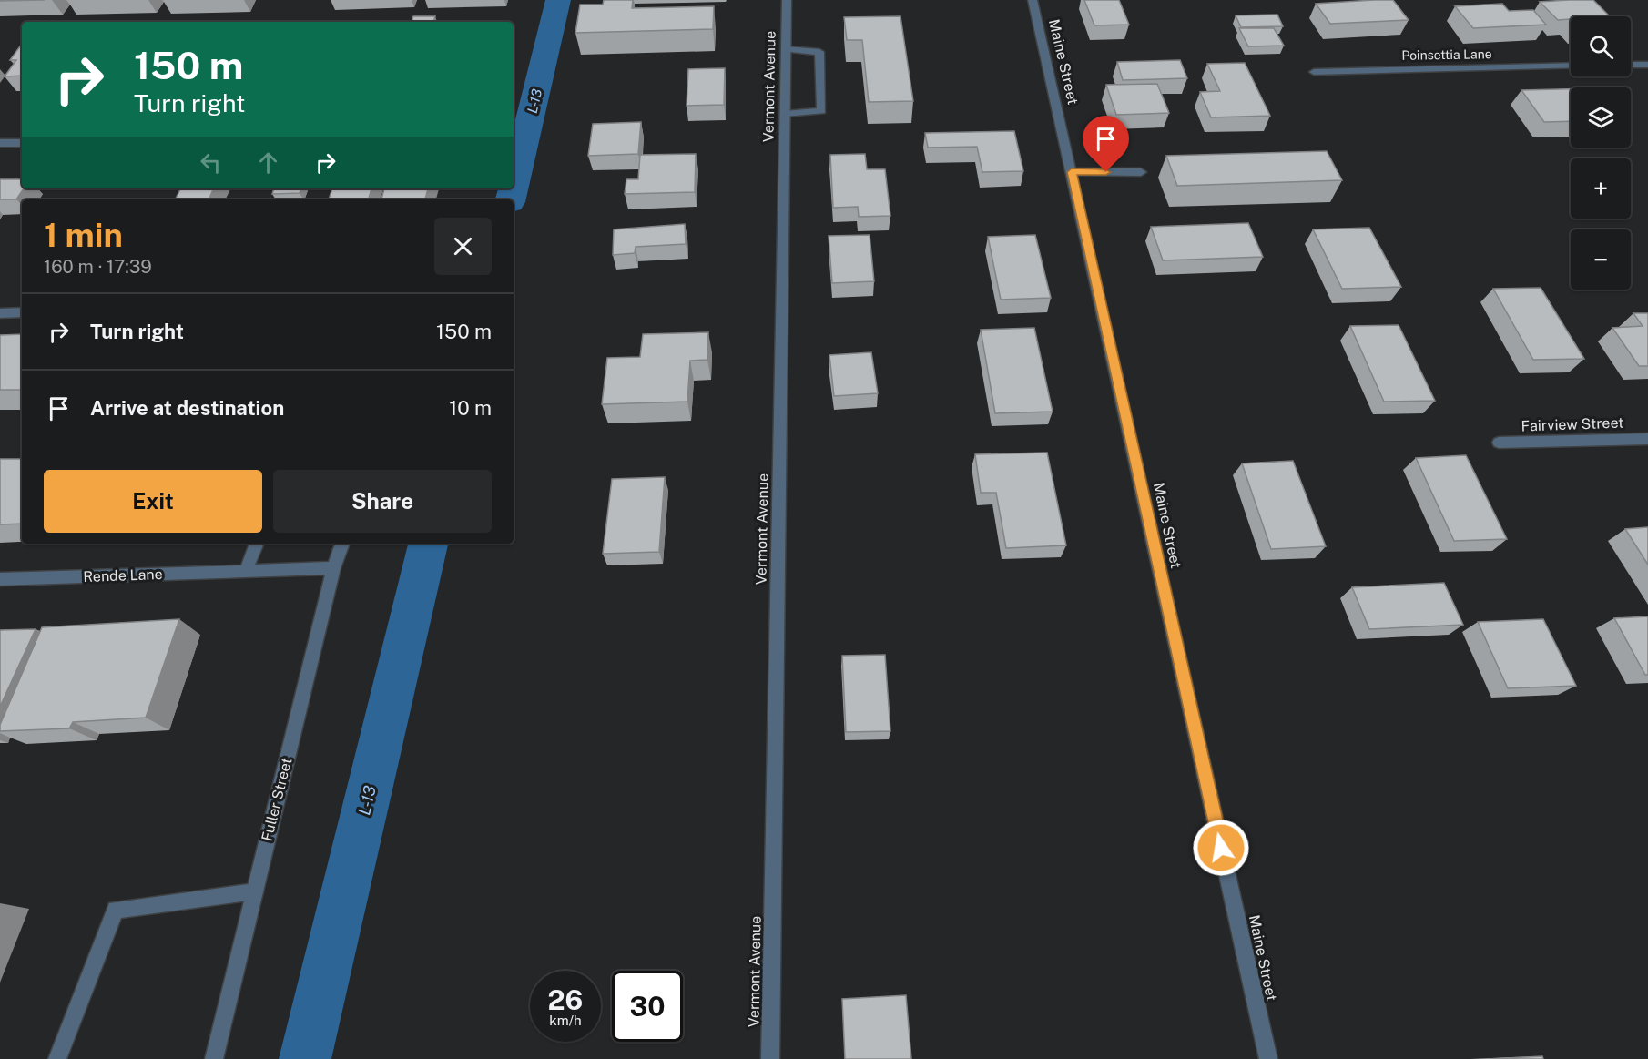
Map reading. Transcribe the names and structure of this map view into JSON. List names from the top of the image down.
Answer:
{
  "streets": {
    "street": [
      "Poinsettia Lane",
      "Maine Street",
      "Vermont Avenue",
      "Fairview Street",
      "Rende Lane",
      "Fuller Street"
    ]
  },
  "crossings": [
    ["Rende Lane", "Fuller Street"]
  ],
  "water": ["L-13"],
  "page": {
    "map_buttons": ["+", "−"],
    "turn": ["150 m", "Turn right"],
    "heading": ["1 min", "160 m · 17:39"],
    "list": [
      {
        "name": "Turn right",
        "value": "150 m"
      },
      {
        "name": "Arrive at destination",
        "value": "10 m"
      }
    ],
    "buttons": ["Exit", "Share"],
    "speed": "26 km/h",
    "limit": "30"
  }
}
